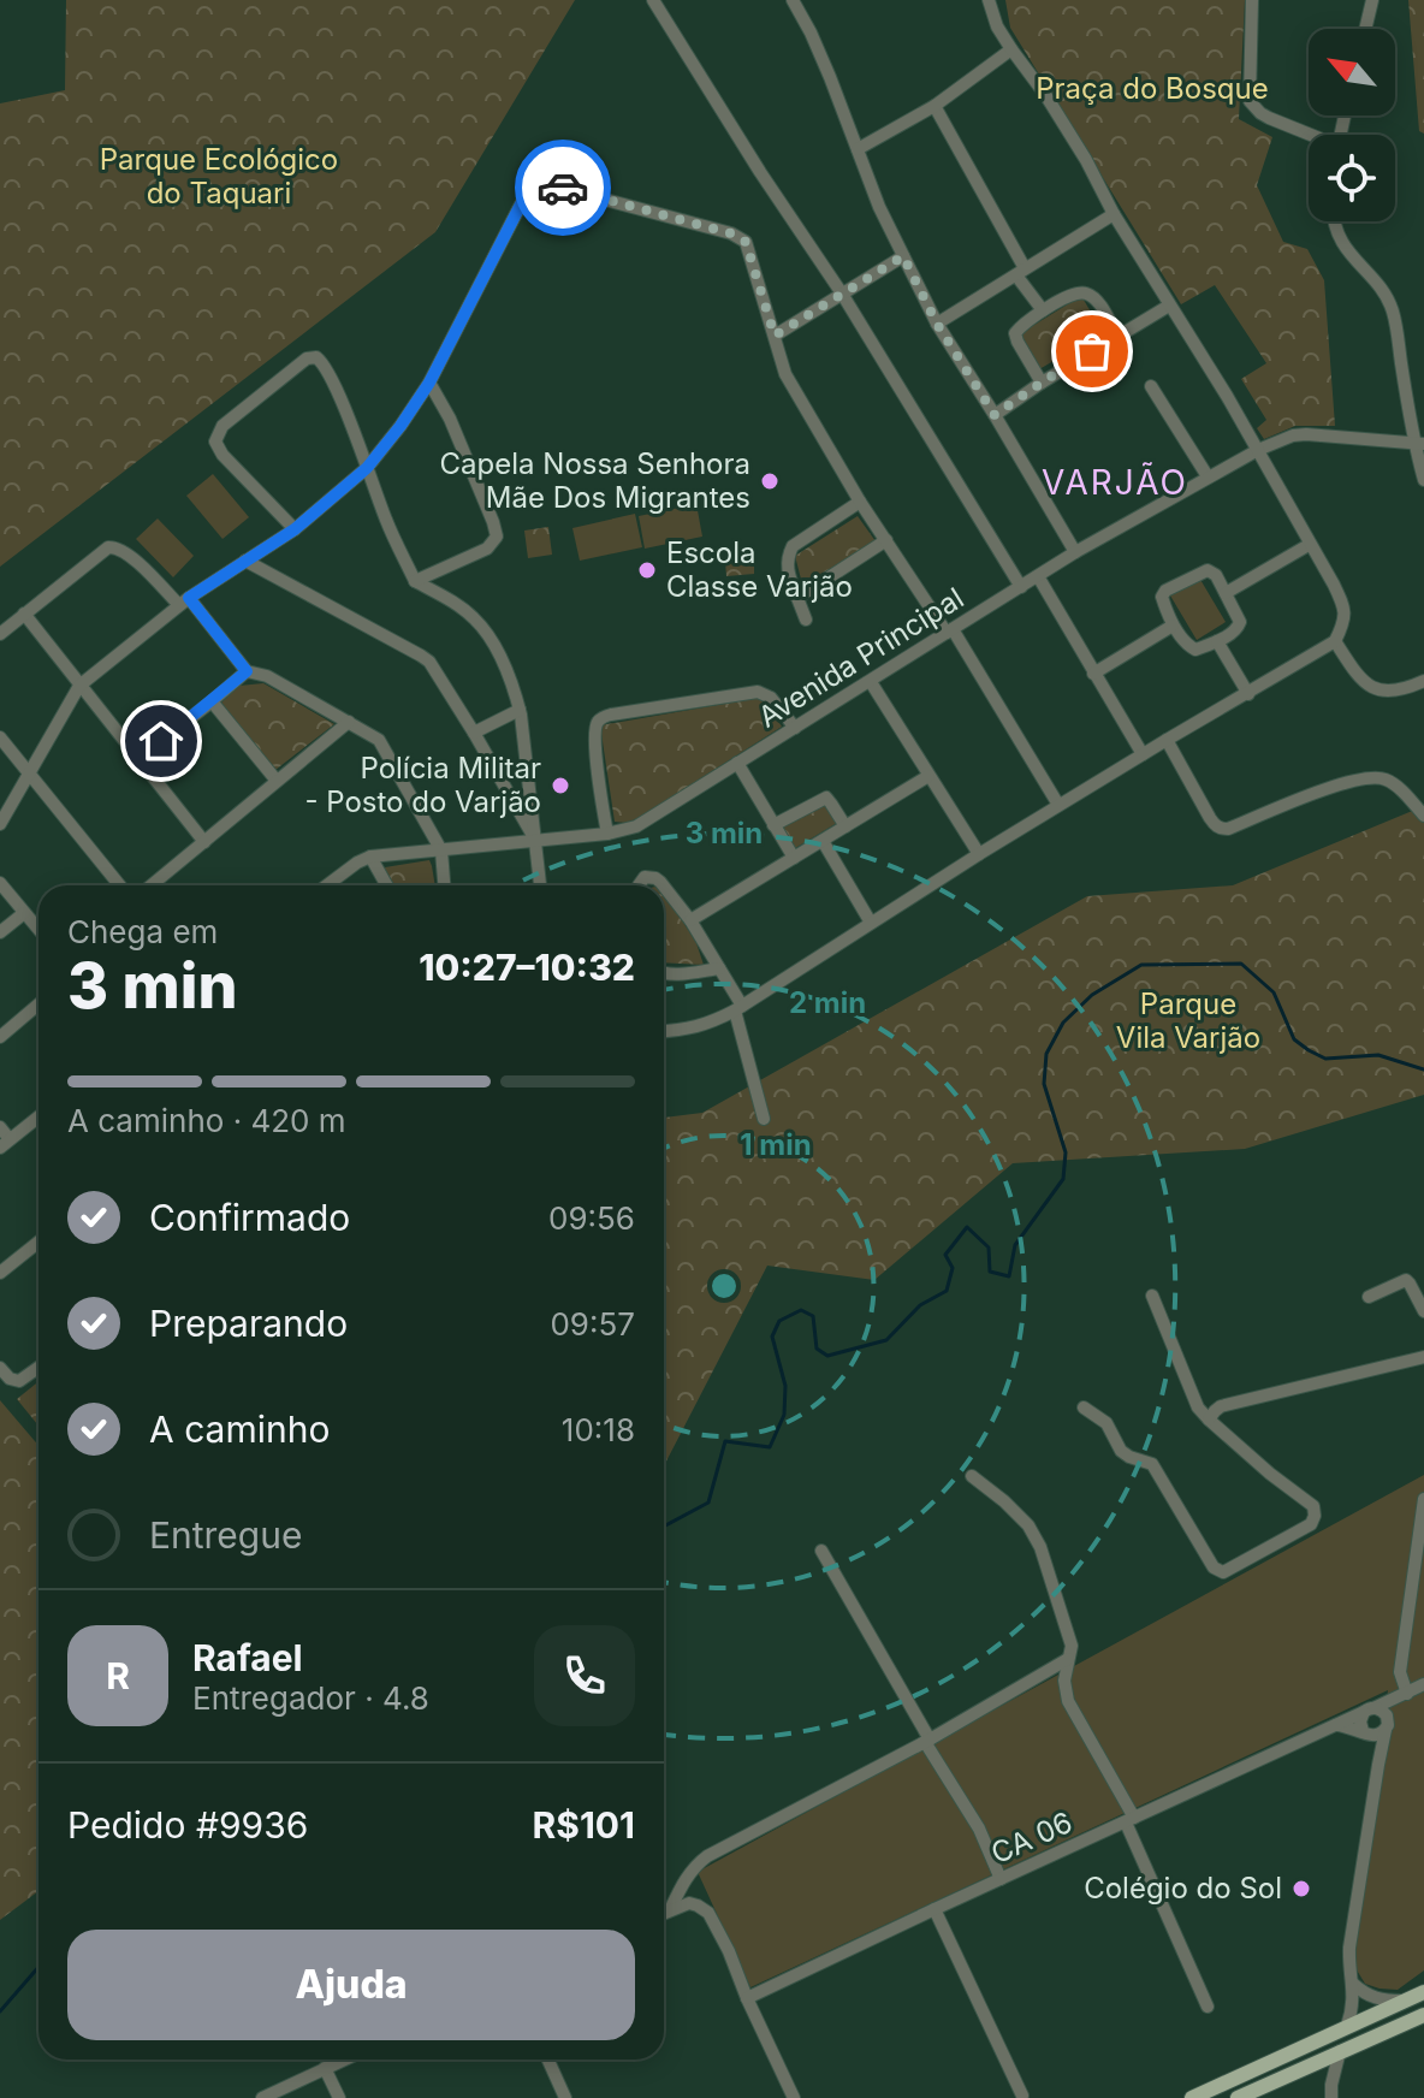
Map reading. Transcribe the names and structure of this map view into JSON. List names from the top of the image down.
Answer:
{
  "streets": {
    "street": ["Avenida Principal", "CA 06"]
  },
  "districts": ["VARJÃO"],
  "parks": ["Praça do Bosque", "Parque Ecológico do Taquari", "Parque Vila Varjão"],
  "places": [
    "Capela Nossa Senhora Mãe Dos Migrantes",
    "Escola Classe Varjão",
    "Polícia Militar - Posto do Varjão",
    "Colégio do Sol"
  ],
  "north": "top left",
  "page": {
    "heading": ["3 min", "Chega em", "10:27–10:32"],
    "panel": [
      "Rafael",
      "Entregador · 4.8",
      "Pedido #9936",
      "R$101"
    ],
    "bar": "A caminho · 420 m",
    "list": [
      ["Confirmado", "09:56"],
      ["Preparando", "09:57"],
      ["A caminho", "10:18"],
      "Entregue"
    ],
    "round": "R",
    "buttons": "Ajuda"
  },
  "rings": ["3 min", "2 min", "1 min"]
}
